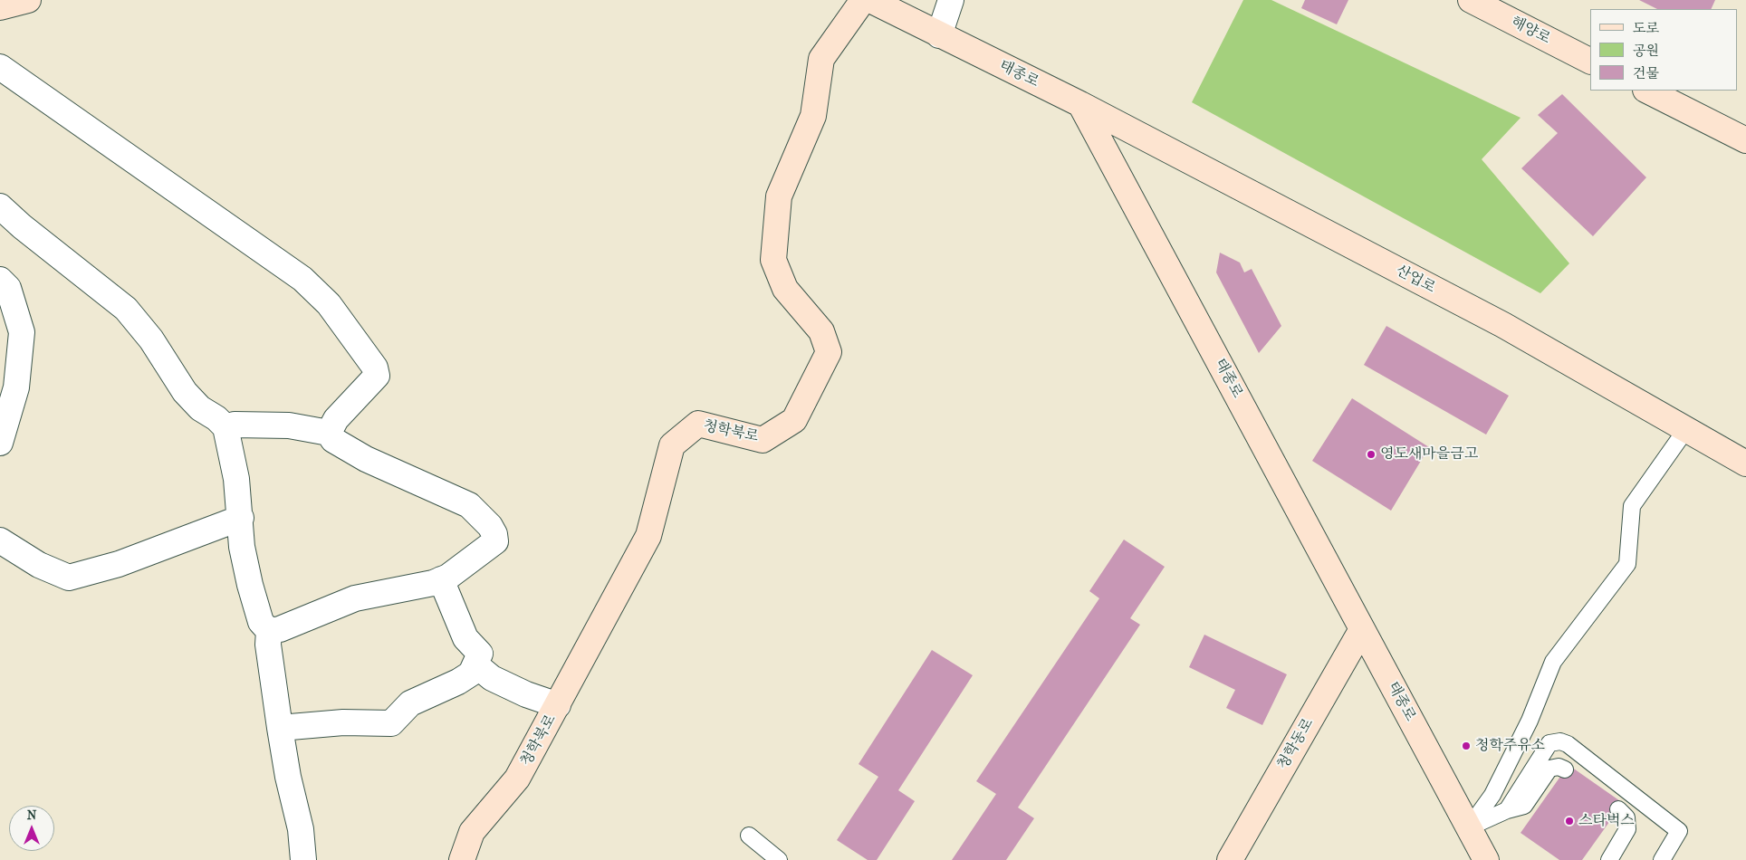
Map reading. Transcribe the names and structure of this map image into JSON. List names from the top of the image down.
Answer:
{
  "streets": {
    "main road": [
      "해양로",
      "태종로",
      "산업로",
      "청학북로",
      "청학동로"
    ]
  },
  "crossings": [
    ["태종로", "산업로"],
    ["태종로", "청학동로"]
  ],
  "places": ["영도새마을금고", "청학주유소", "스타벅스"],
  "legend": ["도로", "공원", "건물"],
  "north": "top"
}
